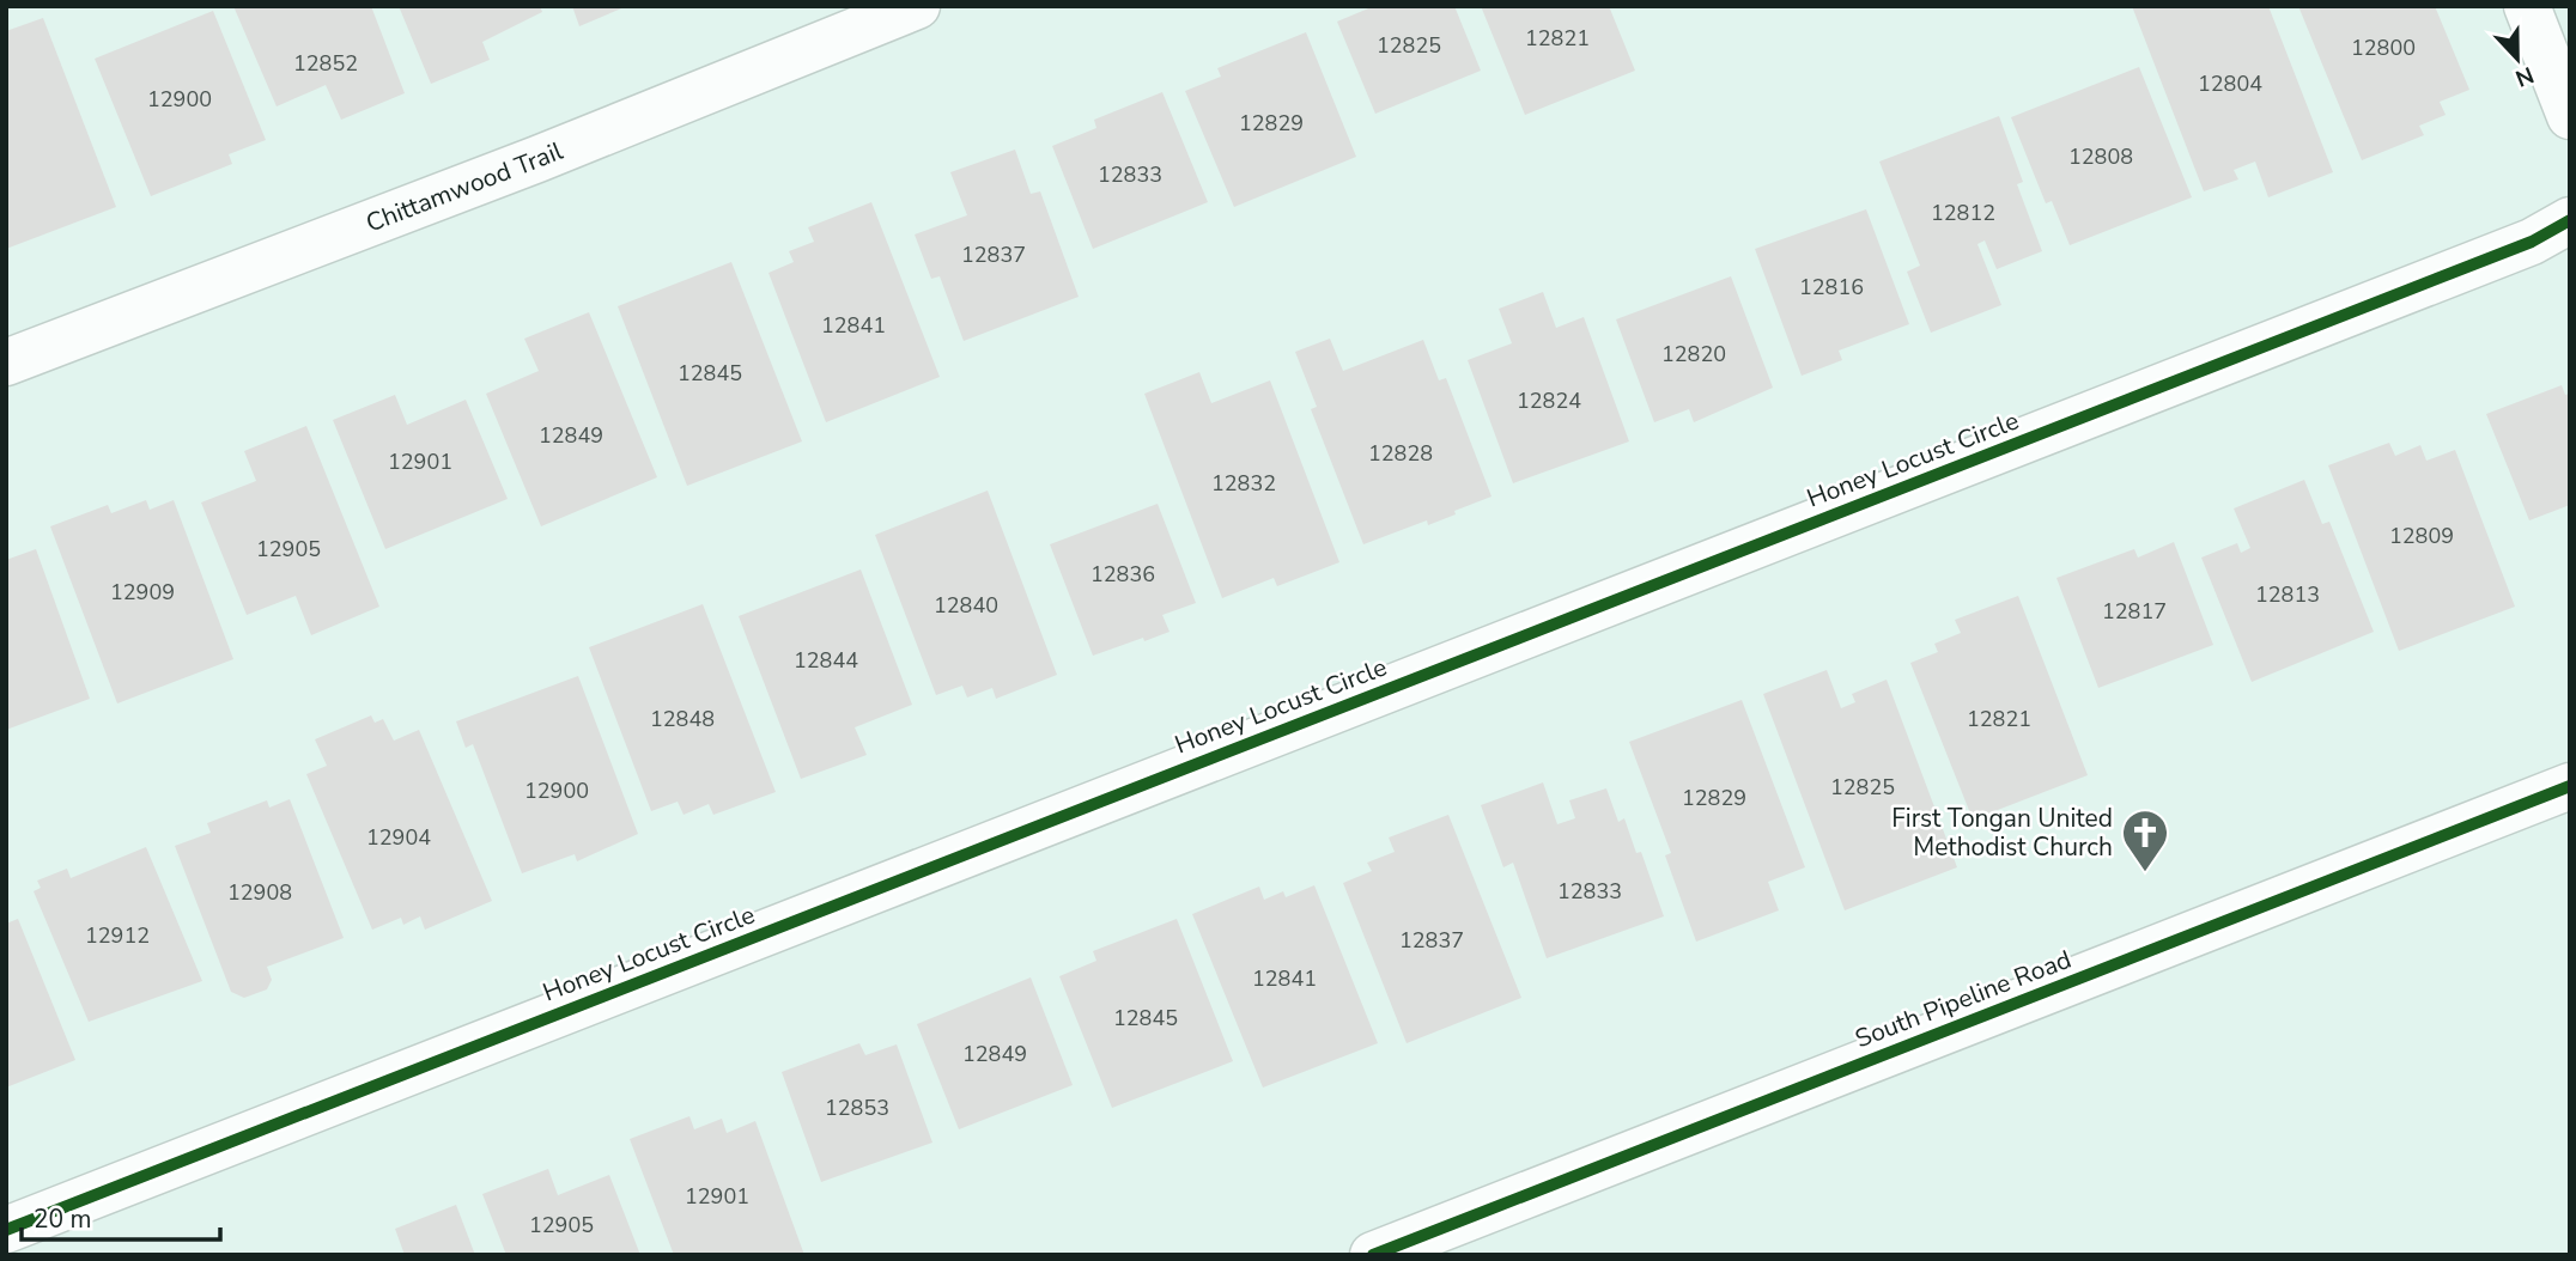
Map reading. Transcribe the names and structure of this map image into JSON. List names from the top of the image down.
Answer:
{
  "streets": {
    "street": ["Chittamwood Trail", "Honey Locust Circle", "South Pipeline Road"]
  },
  "places": {
    "church": ["First Tongan United Methodist Church"]
  },
  "house_numbers": [
    "12821",
    "12825",
    "12800",
    "12852",
    "12804",
    "12900",
    "12829",
    "12808",
    "12833",
    "12812",
    "12837",
    "12816",
    "12841",
    "12820",
    "12845",
    "12824",
    "12849",
    "12828",
    "12901",
    "12832",
    "12809",
    "12905",
    "12836",
    "12909",
    "12813",
    "12840",
    "12817",
    "12844",
    "12848",
    "12821",
    "12825",
    "12900",
    "12829",
    "12904",
    "12833",
    "12908",
    "12912",
    "12837",
    "12841",
    "12845",
    "12849",
    "12853",
    "12901",
    "12905"
  ],
  "scale_bar": "20 m",
  "north": "bottom"
}
